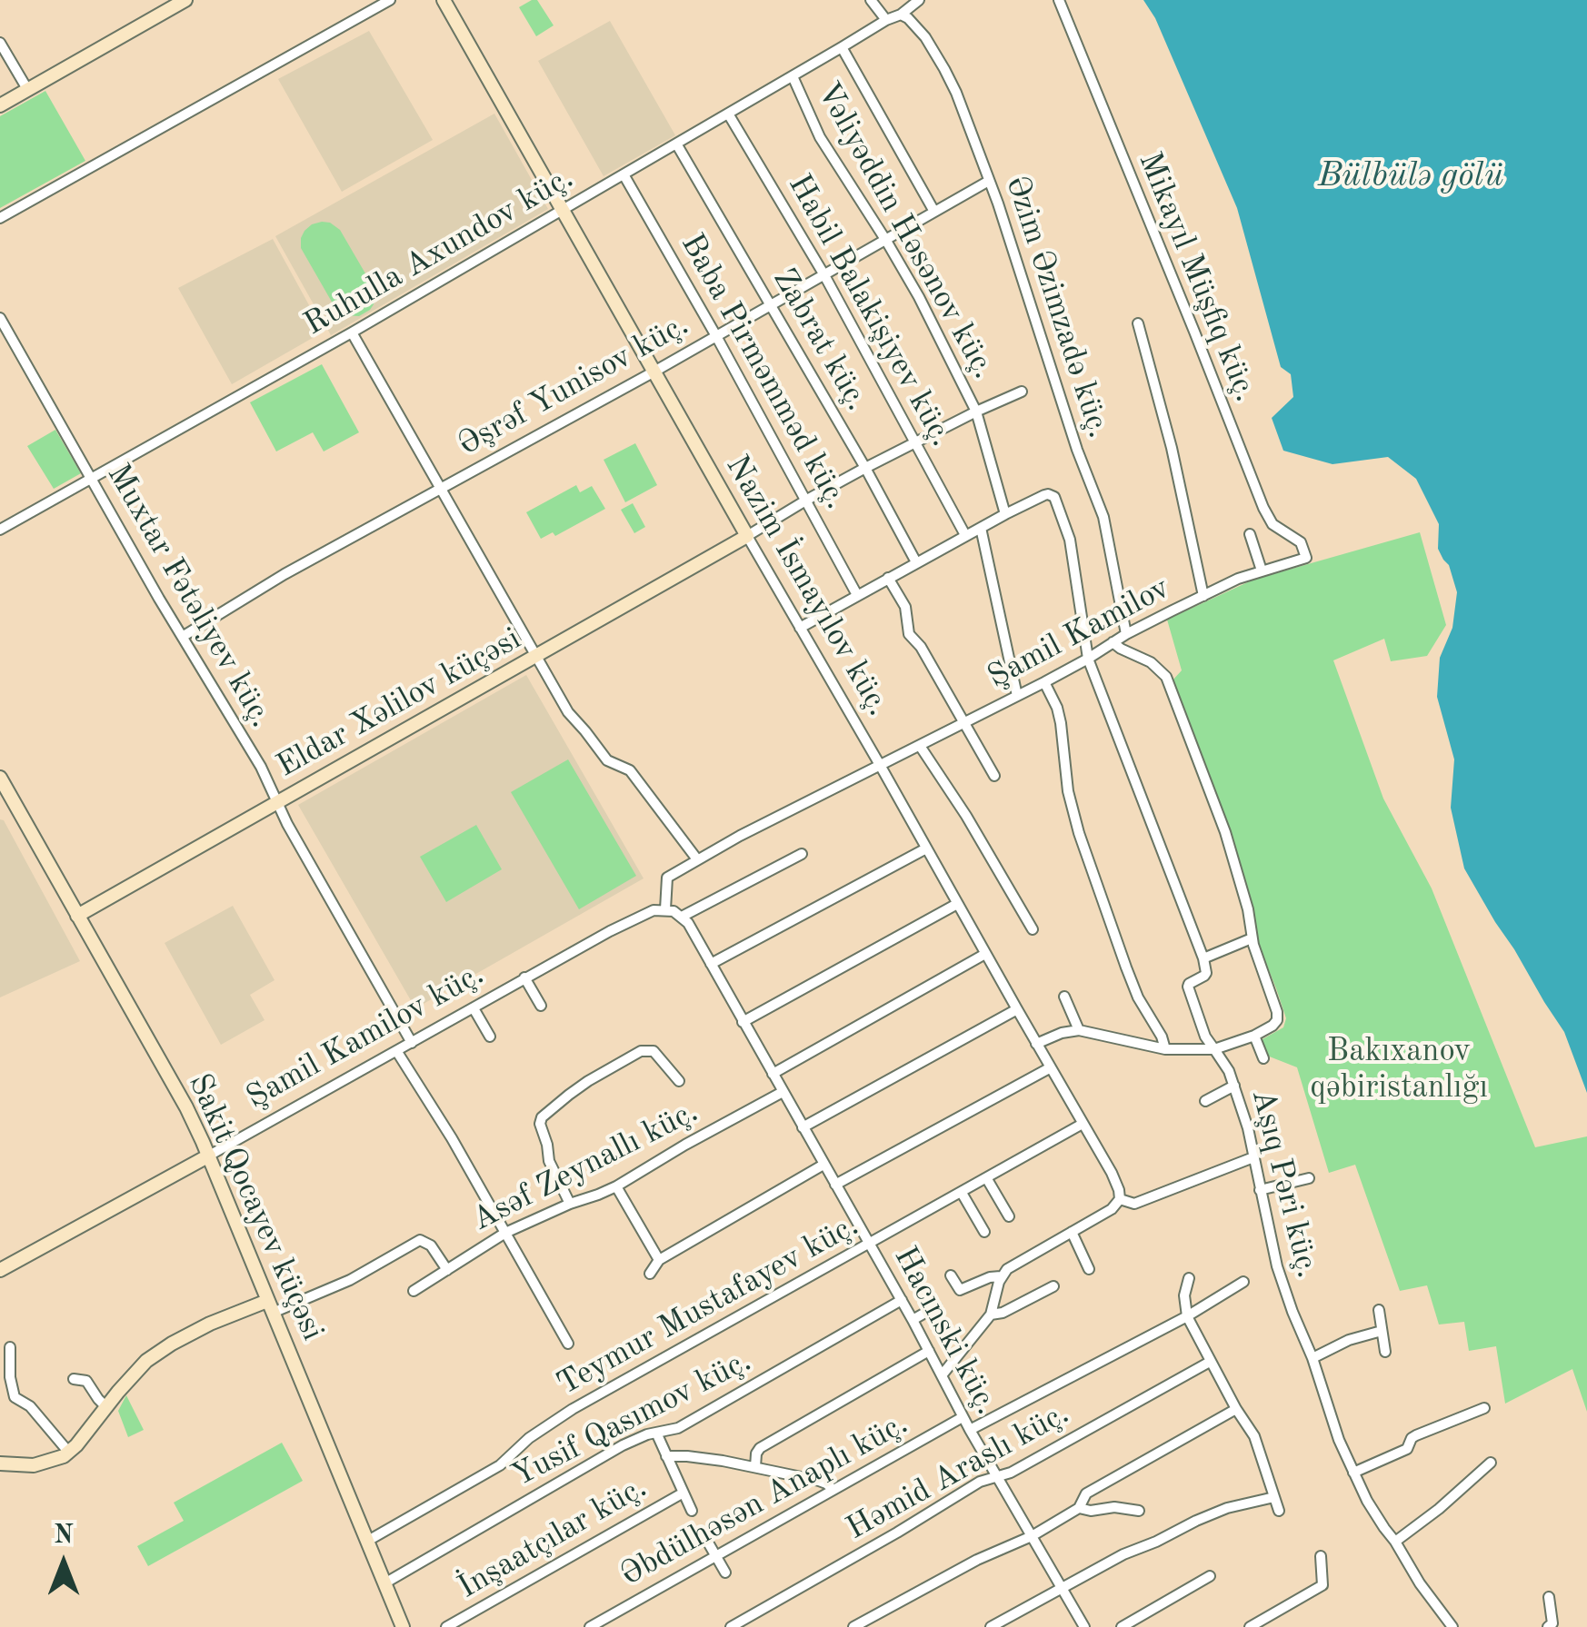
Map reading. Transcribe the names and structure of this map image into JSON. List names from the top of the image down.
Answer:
{
  "streets": {
    "street": [
      "Vəliyəddin Həsənov küç.",
      "Ruhulla Axundov küç.",
      "Mikayıl Müşfiq küç.",
      "Əzim Əzimzadə küç.",
      "Habil Balakişiyev küç.",
      "Zabrat küç.",
      "Baba Pirməmməd küç.",
      "Əşrəf Yunisov küç.",
      "Nazim İsmayılov küç.",
      "Muxtar Fətəliyev küç.",
      "Şamil Kamilov",
      "Eldar Xəlilov küçəsi",
      "Şamil Kamilov küç.",
      "Asəf Zeynallı küç.",
      "Aşıq Pəri küç.",
      "Sakit Qocayev küçəsi",
      "Teymur Mustafayev küç.",
      "Hacınski küç.",
      "Yusif Qasımov küç.",
      "Həmid Araslı küç.",
      "Əbdülhəsən Anaplı küç.",
      "İnşaatçılar küç."
    ]
  },
  "crossings": [
    ["Vəliyəddin Həsənov küç.", "Ruhulla Axundov küç."],
    ["Vəliyəddin Həsənov küç.", "Əşrəf Yunisov küç."],
    ["Ruhulla Axundov küç.", "Əzim Əzimzadə küç."],
    ["Ruhulla Axundov küç.", "Habil Balakişiyev küç."],
    ["Ruhulla Axundov küç.", "Zabrat küç."],
    ["Ruhulla Axundov küç.", "Baba Pirməmməd küç."],
    ["Ruhulla Axundov küç.", "Nazim İsmayılov küç."],
    ["Ruhulla Axundov küç.", "Muxtar Fətəliyev küç."],
    ["Mikayıl Müşfiq küç.", "Şamil Kamilov"],
    ["Əzim Əzimzadə küç.", "Əşrəf Yunisov küç."],
    ["Əzim Əzimzadə küç.", "Şamil Kamilov"],
    ["Habil Balakişiyev küç.", "Əşrəf Yunisov küç."],
    ["Zabrat küç.", "Əşrəf Yunisov küç."],
    ["Baba Pirməmməd küç.", "Əşrəf Yunisov küç."],
    ["Əşrəf Yunisov küç.", "Nazim İsmayılov küç."],
    ["Əşrəf Yunisov küç.", "Muxtar Fətəliyev küç."],
    ["Nazim İsmayılov küç.", "Şamil Kamilov"],
    ["Nazim İsmayılov küç.", "Eldar Xəlilov küçəsi"],
    ["Nazim İsmayılov küç.", "Teymur Mustafayev küç."],
    ["Muxtar Fətəliyev küç.", "Eldar Xəlilov küçəsi"],
    ["Muxtar Fətəliyev küç.", "Şamil Kamilov küç."],
    ["Eldar Xəlilov küçəsi", "Sakit Qocayev küçəsi"],
    ["Şamil Kamilov küç.", "Sakit Qocayev küçəsi"],
    ["Asəf Zeynallı küç.", "Hacınski küç."],
    ["Sakit Qocayev küçəsi", "Teymur Mustafayev küç."],
    ["Sakit Qocayev küçəsi", "Yusif Qasımov küç."],
    ["Teymur Mustafayev küç.", "Hacınski küç."],
    ["Hacınski küç.", "Yusif Qasımov küç."],
    ["Hacınski küç.", "Həmid Araslı küç."],
    ["Hacınski küç.", "Əbdülhəsən Anaplı küç."]
  ],
  "water": ["Bülbülə gölü"],
  "parks": ["Bakıxanov qəbiristanlığı"],
  "north": "top"
}
